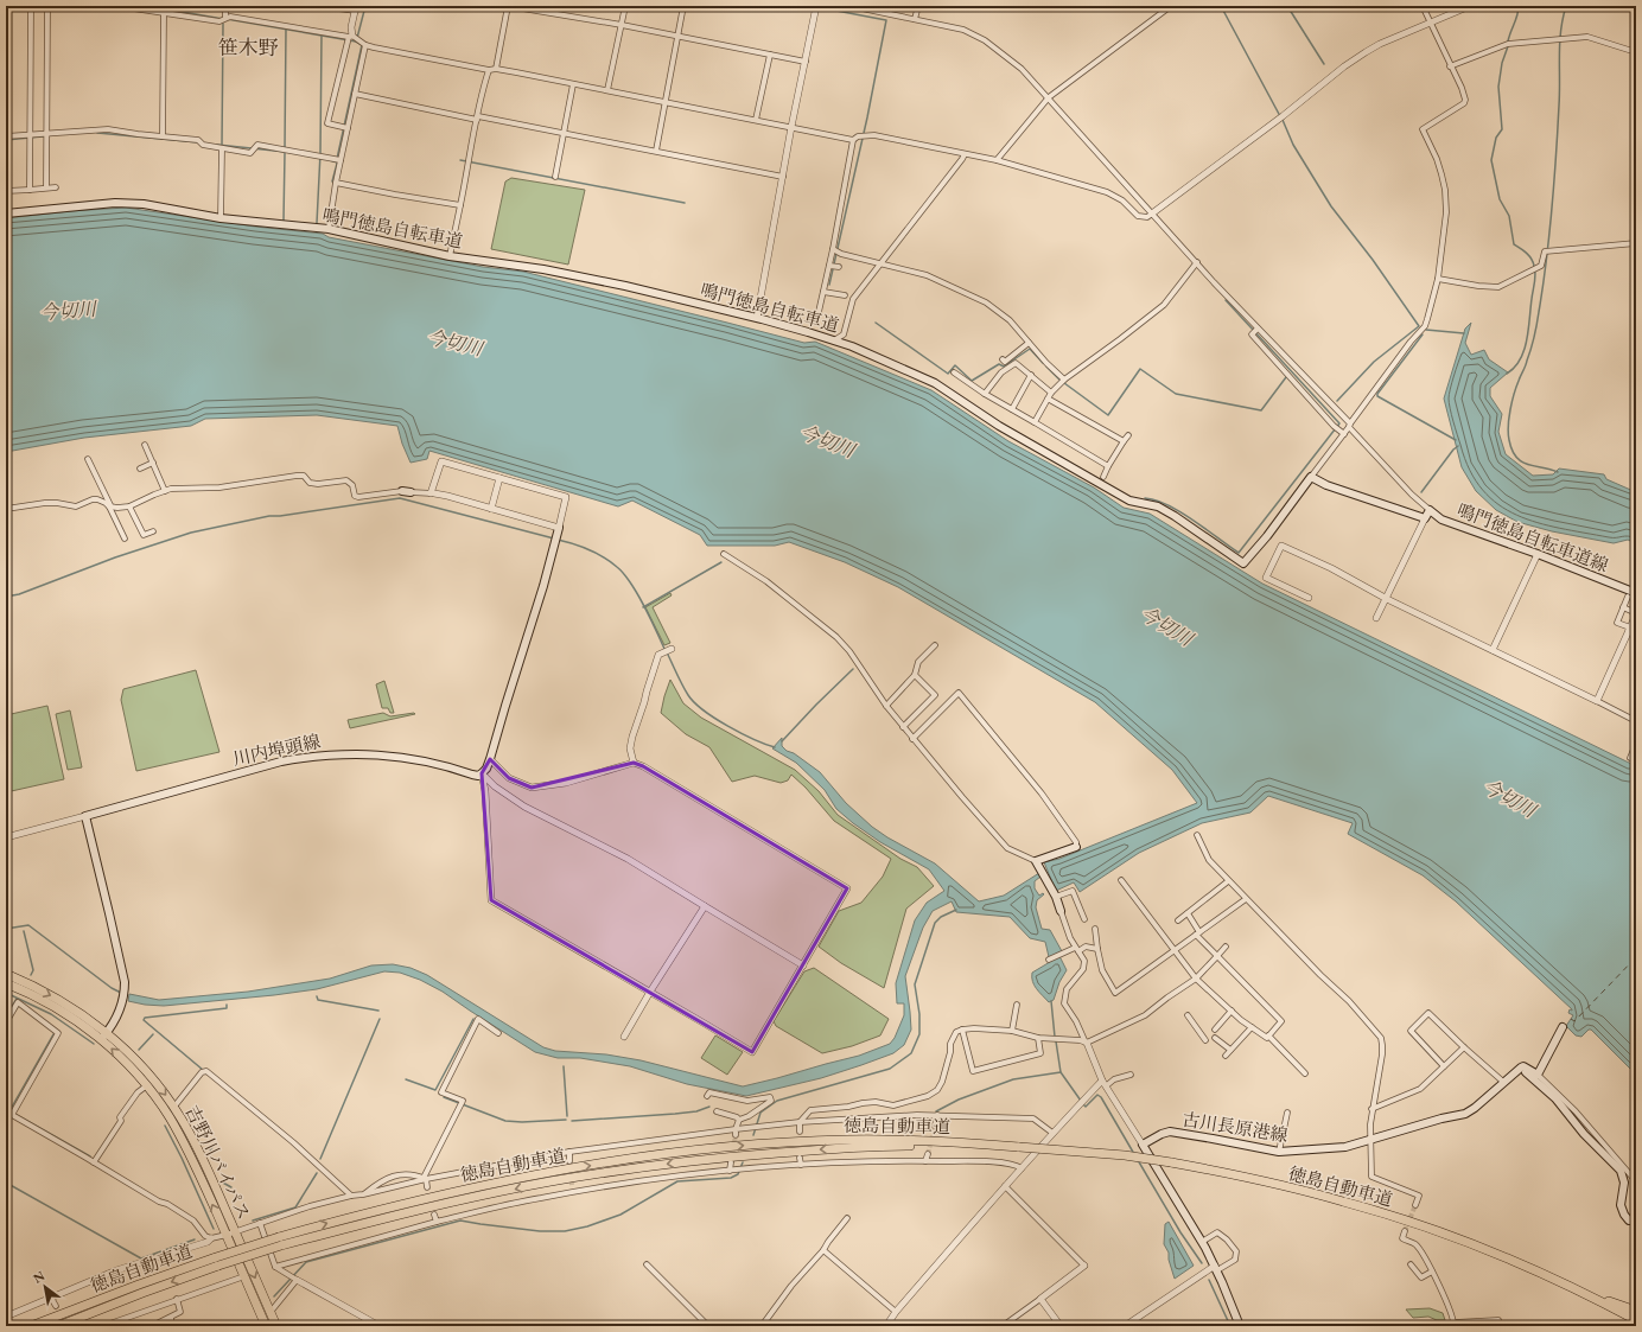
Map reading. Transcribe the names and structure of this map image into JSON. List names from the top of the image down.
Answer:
{
  "streets": {
    "highway": ["徳島自動車道", "吉野川バイパス"],
    "main road": [
      "鳴門徳島自転車道",
      "鳴門徳島自転車道線",
      "川内埠頭線",
      "古川長原港線"
    ]
  },
  "districts": ["笹木野"],
  "water": ["今切川"],
  "north": "top left"
}
